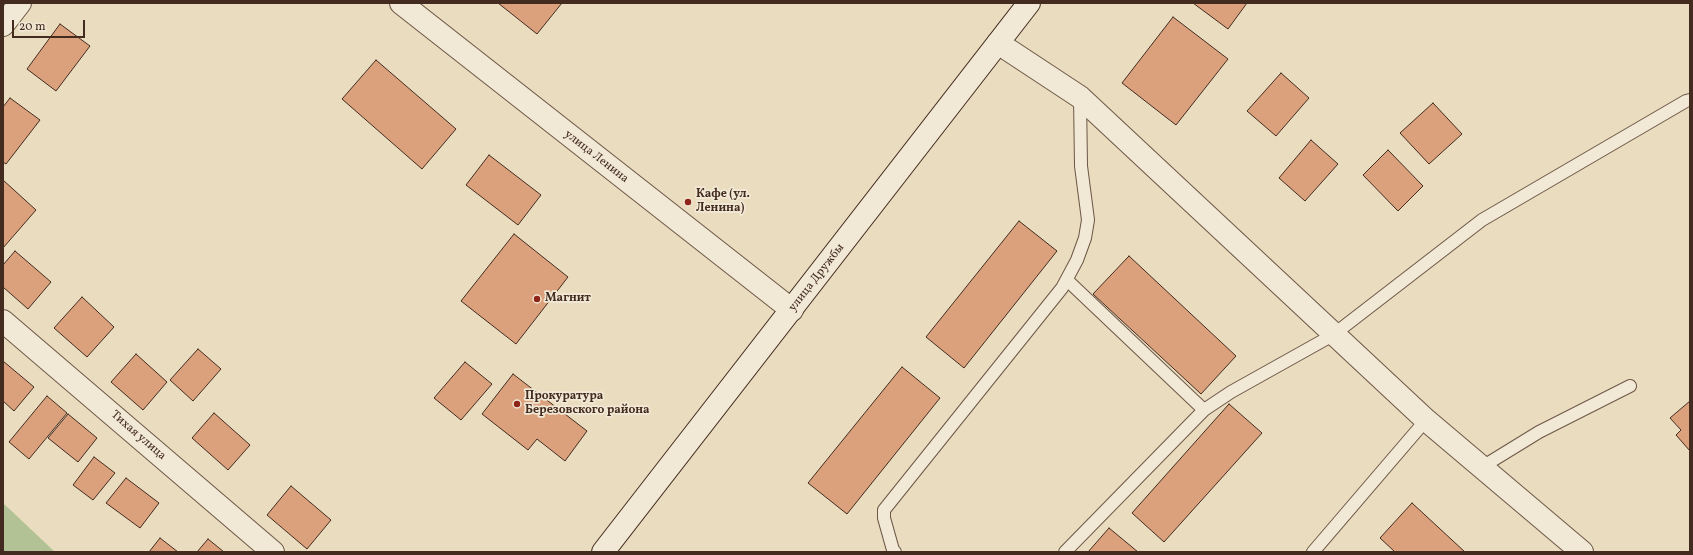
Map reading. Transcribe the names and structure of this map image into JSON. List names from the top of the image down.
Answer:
{
  "streets": {
    "street": ["улица Ленина", "улица Дружбы", "Тихая улица"]
  },
  "crossings": [
    ["улица Ленина", "улица Дружбы"]
  ],
  "places": ["Кафе (ул. Ленина)", "Магнит", "Прокуратура Березовского района"],
  "scale_bar": "20 m"
}
